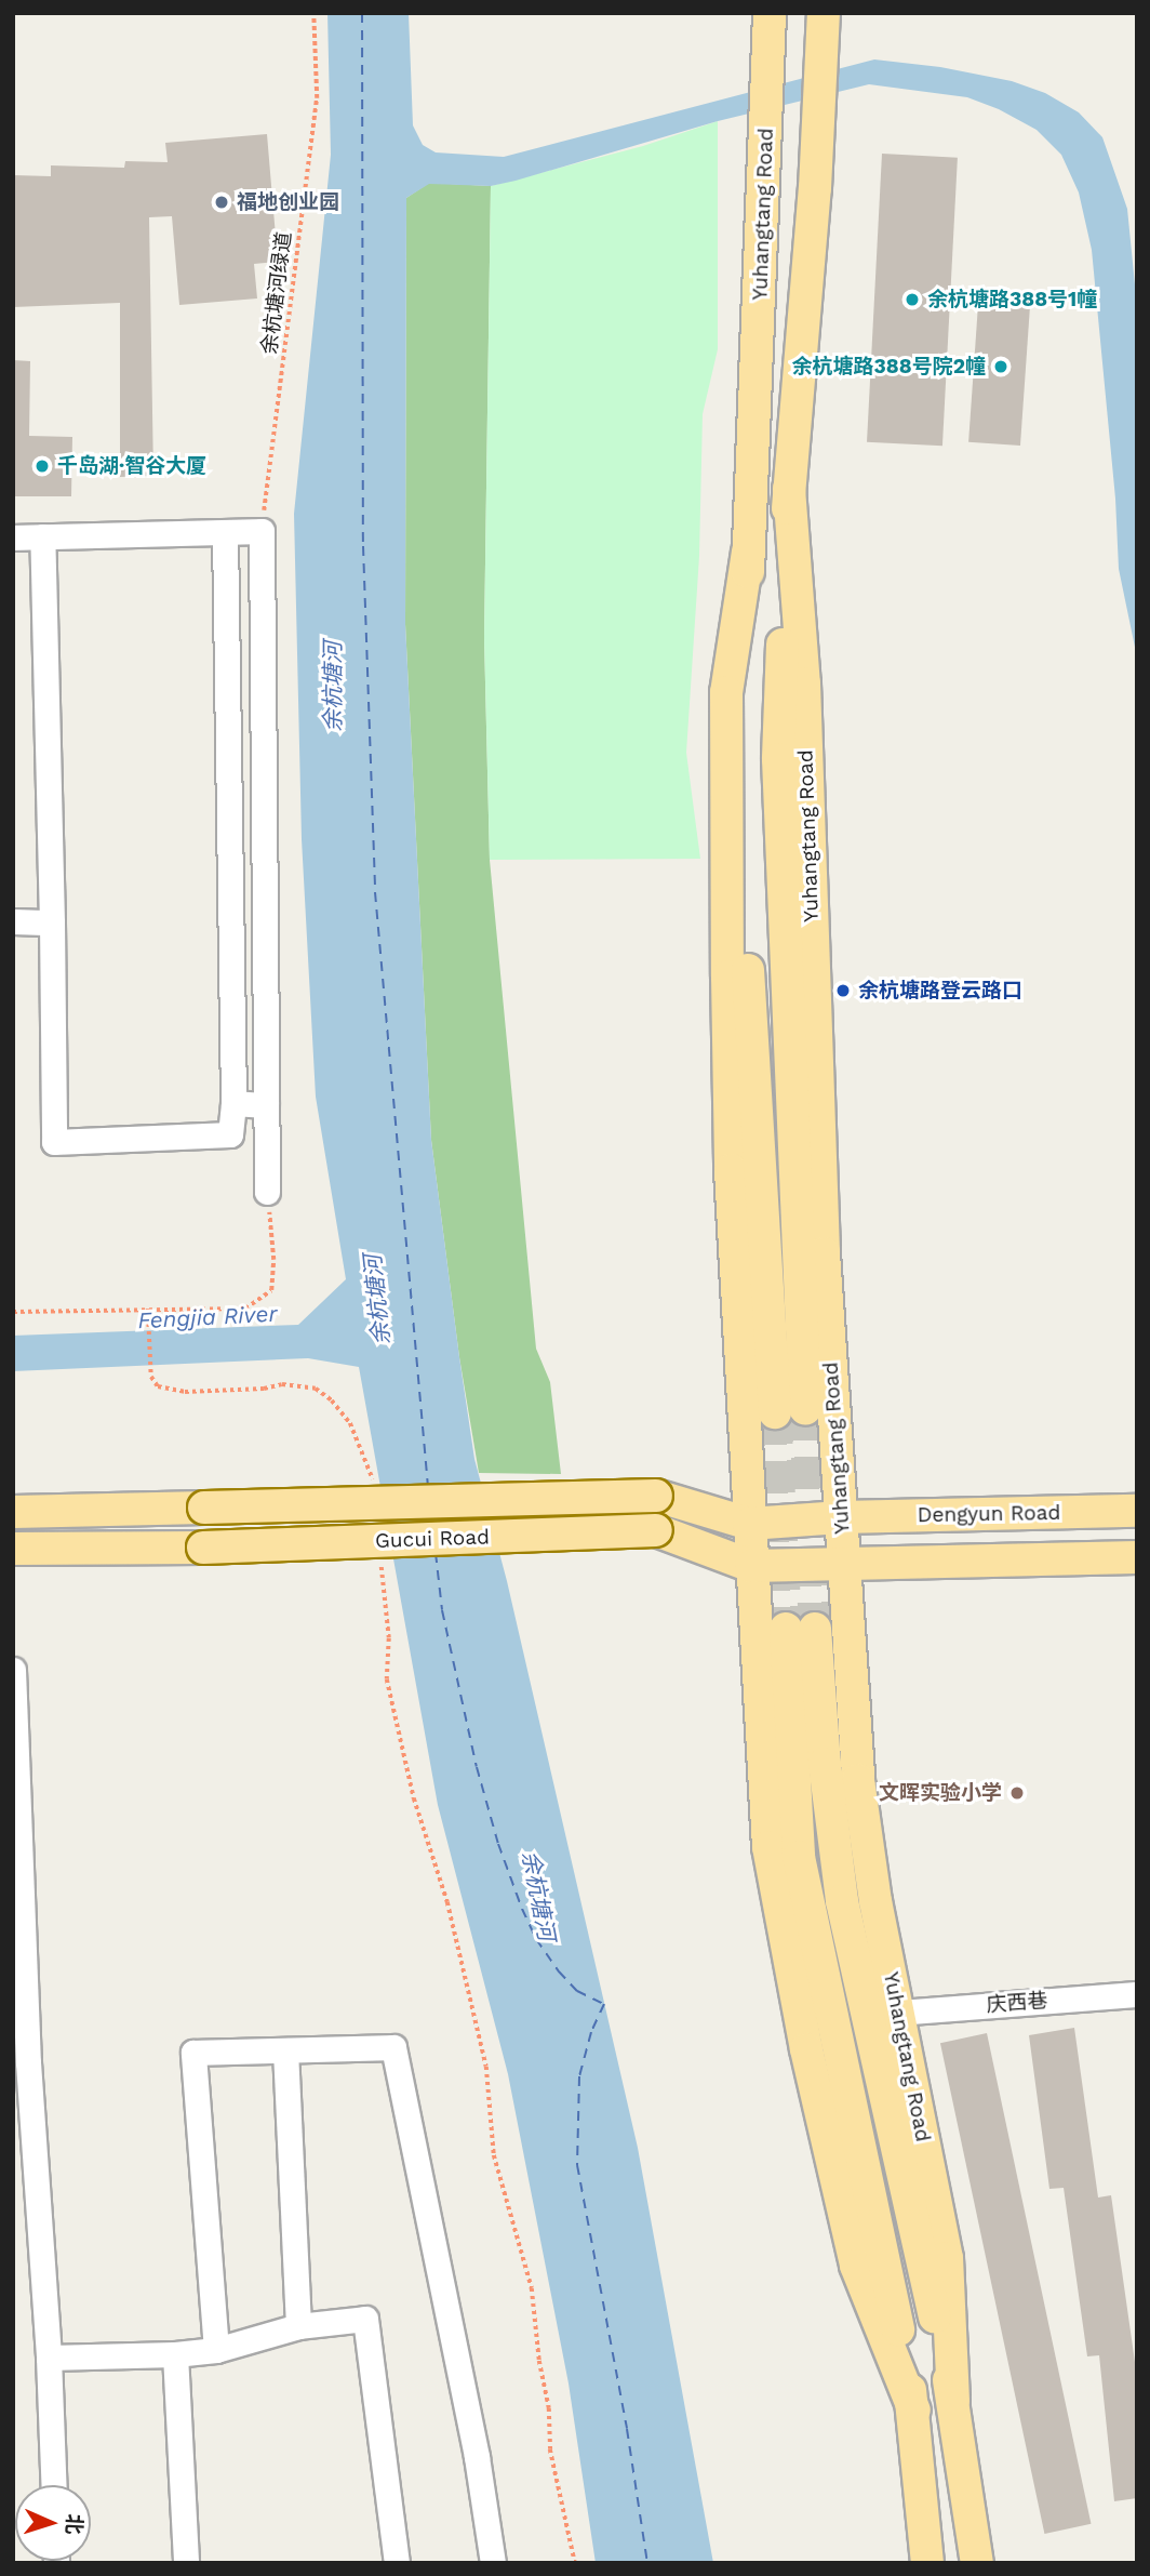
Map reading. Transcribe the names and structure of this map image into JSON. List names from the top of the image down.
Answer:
{
  "streets": {
    "main road": ["Yuhangtang Road", "Dengyun Road", "Gucui Road"],
    "street": ["庆西巷"],
    "path": ["余杭塘河绿道"]
  },
  "crossings": [
    ["Yuhangtang Road", "Dengyun Road"],
    ["Yuhangtang Road", "Gucui Road"],
    ["Yuhangtang Road", "庆西巷"],
    ["Dengyun Road", "Gucui Road"]
  ],
  "water": ["余杭塘河", "Fengjia River"],
  "places": [
    "福地创业园",
    "余杭塘路388号1幢",
    "余杭塘路388号院2幢",
    "千岛湖·智谷大厦",
    "余杭塘路登云路口",
    "文晖实验小学"
  ],
  "north": "right"
}
